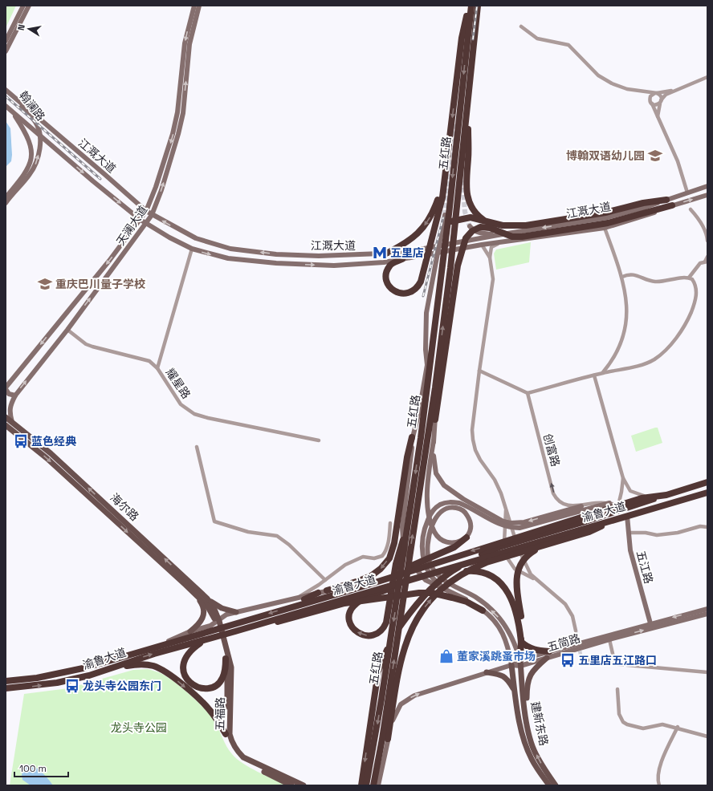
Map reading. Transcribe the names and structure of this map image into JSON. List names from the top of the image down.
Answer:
{
  "streets": {
    "highway": ["五红路", "渝鲁大道"],
    "main road": [
      "翰澜路",
      "江溉大道",
      "天澜大道",
      "海尔路",
      "五江路",
      "五简路",
      "五福路",
      "建新东路"
    ],
    "street": ["耀星路", "创富路"]
  },
  "crossings": [
    ["翰澜路", "江溉大道"],
    ["江溉大道", "天澜大道"],
    ["天澜大道", "耀星路"],
    ["天澜大道", "海尔路"],
    ["创富路", "渝鲁大道"],
    ["海尔路", "渝鲁大道"],
    ["海尔路", "五福路"],
    ["渝鲁大道", "五江路"],
    ["渝鲁大道", "五福路"],
    ["五江路", "五简路"],
    ["五简路", "建新东路"]
  ],
  "one_way": ["翰澜路", "创富路"],
  "parks": ["龙头寺公园"],
  "places": {
    "school or university": ["博翰双语幼儿园", "重庆巴川量子学校"],
    "metro station": ["五里店"],
    "bus stop": ["蓝色经典", "五里店五江路口", "龙头寺公园东门"],
    "shop": ["董家溪跳蚤市场"]
  },
  "scale_bar": "100 m",
  "north": "left"
}
